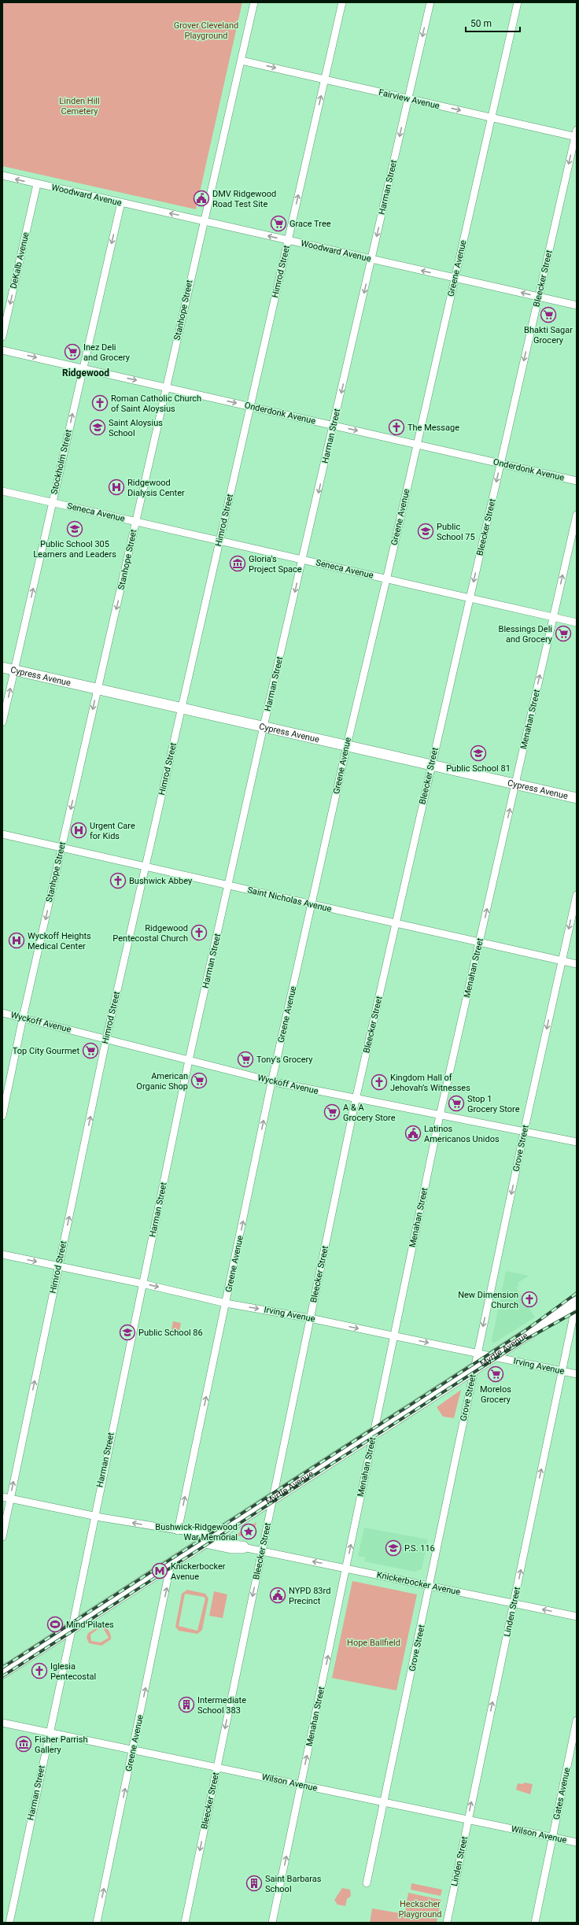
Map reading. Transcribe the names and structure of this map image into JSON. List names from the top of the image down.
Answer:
{
  "streets": {
    "main road": ["Cypress Avenue", "Myrtle Avenue"],
    "street": [
      "Fairview Avenue",
      "Harman Street",
      "Woodward Avenue",
      "DeKalb Avenue",
      "Greene Avenue",
      "Himrod Street",
      "Bleecker Street",
      "Stanhope Street",
      "Onderdonk Avenue",
      "Stockholm Street",
      "Seneca Avenue",
      "Menahan Street",
      "Saint Nicholas Avenue",
      "Wyckoff Avenue",
      "Grove Street",
      "Irving Avenue",
      "Knickerbocker Avenue",
      "Linden Street",
      "Wilson Avenue",
      "Gates Avenue"
    ]
  },
  "crossings": [
    ["Fairview Avenue", "Harman Street"],
    ["Fairview Avenue", "Greene Avenue"],
    ["Fairview Avenue", "Himrod Street"],
    ["Fairview Avenue", "Bleecker Street"],
    ["Fairview Avenue", "Stanhope Street"],
    ["Harman Street", "Woodward Avenue"],
    ["Harman Street", "Onderdonk Avenue"],
    ["Harman Street", "Seneca Avenue"],
    ["Harman Street", "Cypress Avenue"],
    ["Harman Street", "Saint Nicholas Avenue"],
    ["Harman Street", "Wyckoff Avenue"],
    ["Harman Street", "Irving Avenue"],
    ["Harman Street", "Myrtle Avenue"],
    ["Harman Street", "Wilson Avenue"],
    ["Woodward Avenue", "DeKalb Avenue"],
    ["Woodward Avenue", "Greene Avenue"],
    ["Woodward Avenue", "Himrod Street"],
    ["Woodward Avenue", "Bleecker Street"],
    ["Woodward Avenue", "Stanhope Street"],
    ["Woodward Avenue", "Stockholm Street"],
    ["Greene Avenue", "Onderdonk Avenue"],
    ["Greene Avenue", "Seneca Avenue"],
    ["Greene Avenue", "Cypress Avenue"],
    ["Greene Avenue", "Saint Nicholas Avenue"],
    ["Greene Avenue", "Wyckoff Avenue"],
    ["Greene Avenue", "Irving Avenue"],
    ["Greene Avenue", "Myrtle Avenue"],
    ["Greene Avenue", "Wilson Avenue"],
    ["Himrod Street", "Onderdonk Avenue"],
    ["Himrod Street", "Seneca Avenue"],
    ["Himrod Street", "Cypress Avenue"],
    ["Himrod Street", "Saint Nicholas Avenue"],
    ["Himrod Street", "Wyckoff Avenue"],
    ["Himrod Street", "Irving Avenue"],
    ["Bleecker Street", "Onderdonk Avenue"],
    ["Bleecker Street", "Seneca Avenue"],
    ["Bleecker Street", "Cypress Avenue"],
    ["Bleecker Street", "Saint Nicholas Avenue"],
    ["Bleecker Street", "Wyckoff Avenue"],
    ["Bleecker Street", "Irving Avenue"],
    ["Bleecker Street", "Myrtle Avenue"],
    ["Bleecker Street", "Knickerbocker Avenue"],
    ["Bleecker Street", "Wilson Avenue"],
    ["Stanhope Street", "Onderdonk Avenue"],
    ["Stanhope Street", "Seneca Avenue"],
    ["Stanhope Street", "Cypress Avenue"],
    ["Stanhope Street", "Saint Nicholas Avenue"],
    ["Stanhope Street", "Wyckoff Avenue"],
    ["Onderdonk Avenue", "Stockholm Street"],
    ["Stockholm Street", "Seneca Avenue"],
    ["Stockholm Street", "Cypress Avenue"],
    ["Seneca Avenue", "Menahan Street"],
    ["Cypress Avenue", "Menahan Street"],
    ["Menahan Street", "Saint Nicholas Avenue"],
    ["Menahan Street", "Wyckoff Avenue"],
    ["Menahan Street", "Irving Avenue"],
    ["Menahan Street", "Myrtle Avenue"],
    ["Menahan Street", "Knickerbocker Avenue"],
    ["Menahan Street", "Wilson Avenue"],
    ["Saint Nicholas Avenue", "Grove Street"],
    ["Wyckoff Avenue", "Grove Street"],
    ["Grove Street", "Irving Avenue"],
    ["Grove Street", "Myrtle Avenue"],
    ["Grove Street", "Knickerbocker Avenue"],
    ["Grove Street", "Wilson Avenue"],
    ["Irving Avenue", "Myrtle Avenue"],
    ["Irving Avenue", "Linden Street"],
    ["Myrtle Avenue", "Linden Street"],
    ["Knickerbocker Avenue", "Linden Street"],
    ["Linden Street", "Wilson Avenue"],
    ["Wilson Avenue", "Gates Avenue"]
  ],
  "one_way": [
    "Fairview Avenue",
    "Harman Street",
    "Woodward Avenue",
    "DeKalb Avenue",
    "Greene Avenue",
    "Himrod Street",
    "Bleecker Street",
    "Stanhope Street",
    "Onderdonk Avenue",
    "Menahan Street",
    "Grove Street",
    "Irving Avenue",
    "Knickerbocker Avenue",
    "Linden Street"
  ],
  "districts": ["Ridgewood"],
  "parks": [
    "Grover Cleveland Playground",
    "Linden Hill Cemetery",
    "Hope Ballfield",
    "Heckscher Playground"
  ],
  "places": {
    "public building": ["DMV Ridgewood Road Test Site", "Latinos Americanos Unidos", "NYPD 83rd Precinct"],
    "supermarket": [
      "Grace Tree",
      "Bhakti Sagar Grocery",
      "Inez Deli and Grocery",
      "Blessings Deli and Grocery",
      "Top City Gourmet",
      "Tony's Grocery",
      "American Organic Shop",
      "Stop 1 Grocery Store",
      "A & A Grocery Store",
      "Morelos Grocery"
    ],
    "church": [
      "Roman Catholic Church of Saint Aloysius",
      "The Message",
      "Bushwick Abbey",
      "Ridgewood Pentecostal Church",
      "Kingdom Hall of Jehovah’s Witnesses",
      "New Dimension Church",
      "Iglesia Pentecostal"
    ],
    "school or university": [
      "Saint Aloysius School",
      "Public School 305 Learners and Leaders",
      "Public School 75",
      "Public School 81",
      "Public School 86",
      "P.S. 116"
    ],
    "hospital": ["Ridgewood Dialysis Center", "Urgent Care for Kids", "Wyckoff Heights Medical Center"],
    "museum": ["Gloria's Project Space", "Fisher Parrish Gallery"],
    "place": ["Bushwick-Ridgewood War Memorial"],
    "metro station": ["Knickerbocker Avenue"],
    "sports": ["Mind Pilates"],
    "building": ["Intermediate School 383", "Saint Barbaras School"]
  },
  "scale_bar": "50 m"
}
